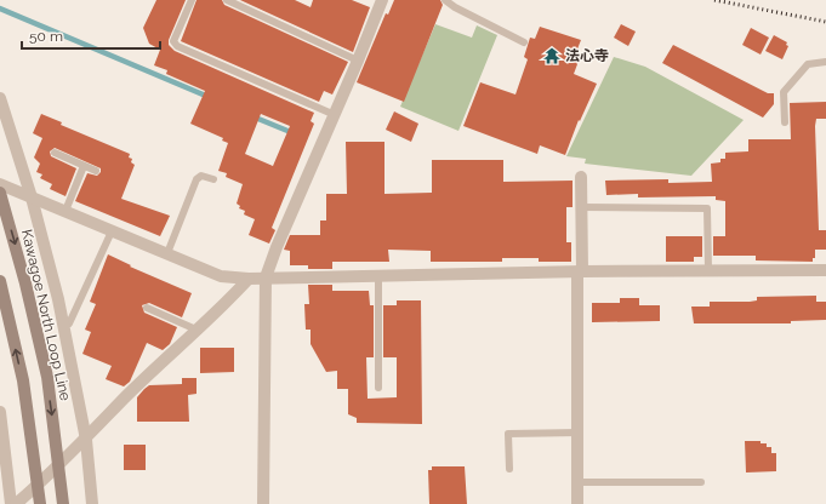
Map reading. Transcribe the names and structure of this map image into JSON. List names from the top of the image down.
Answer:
{
  "streets": {
    "main road": ["Kawagoe North Loop Line"]
  },
  "places": {
    "temple": ["法心寺"]
  },
  "scale_bar": "50 m"
}
